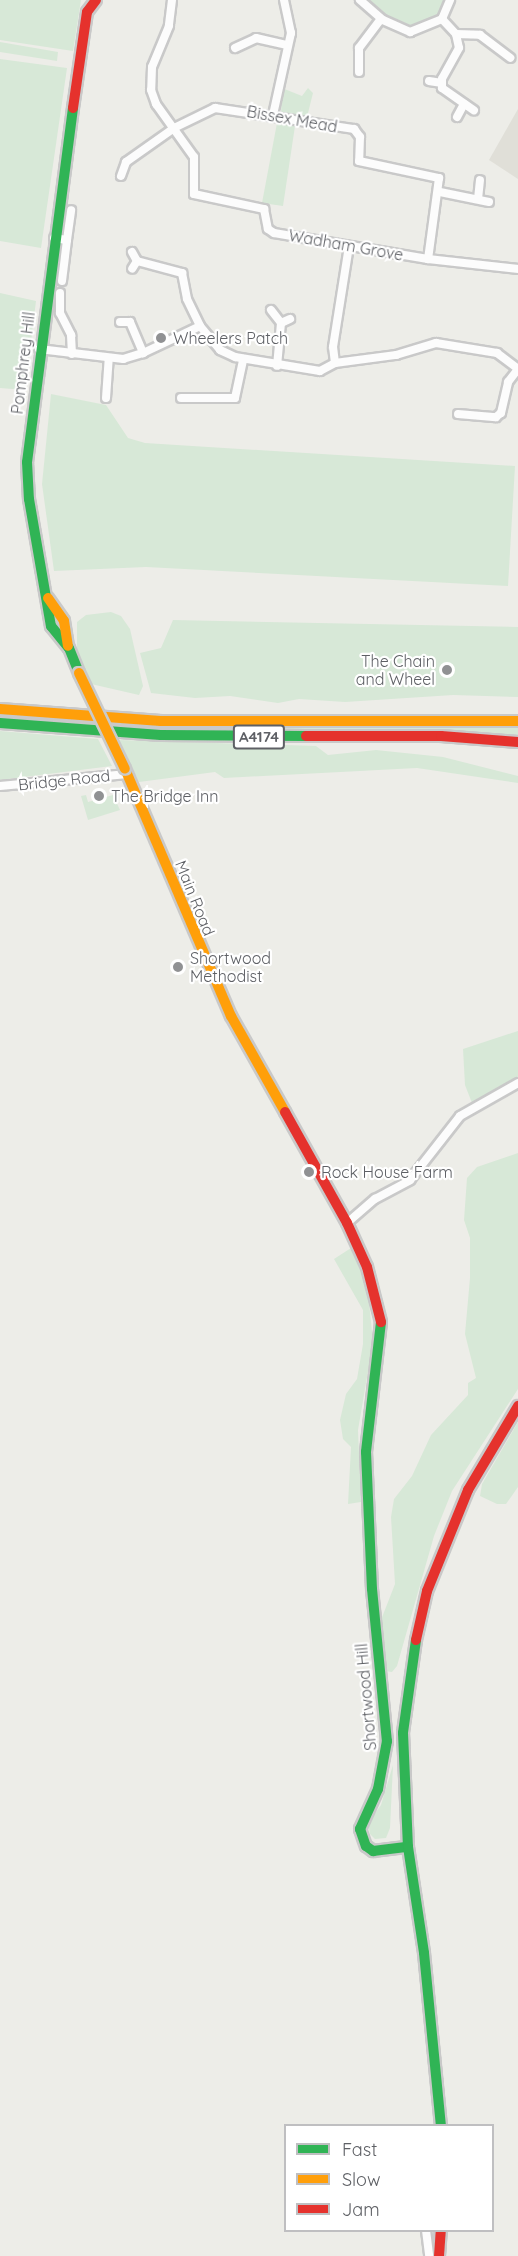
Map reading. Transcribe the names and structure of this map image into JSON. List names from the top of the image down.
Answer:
{
  "streets": {
    "main road": [
      "Pomphrey Hill",
      "A4174",
      "Main Road",
      "Shortwood Hill"
    ],
    "street": ["Bissex Mead", "Wadham Grove", "Bridge Road"]
  },
  "crossings": [
    ["Bissex Mead", "Wadham Grove"],
    ["Pomphrey Hill", "Main Road"],
    ["Bridge Road", "Main Road"],
    ["Main Road", "Shortwood Hill"]
  ],
  "places": [
    "Wheelers Patch",
    "The Chain and Wheel",
    "The Bridge Inn",
    "Shortwood Methodist",
    "Rock House Farm"
  ],
  "legend": ["Fast", "Slow", "Jam"]
}
